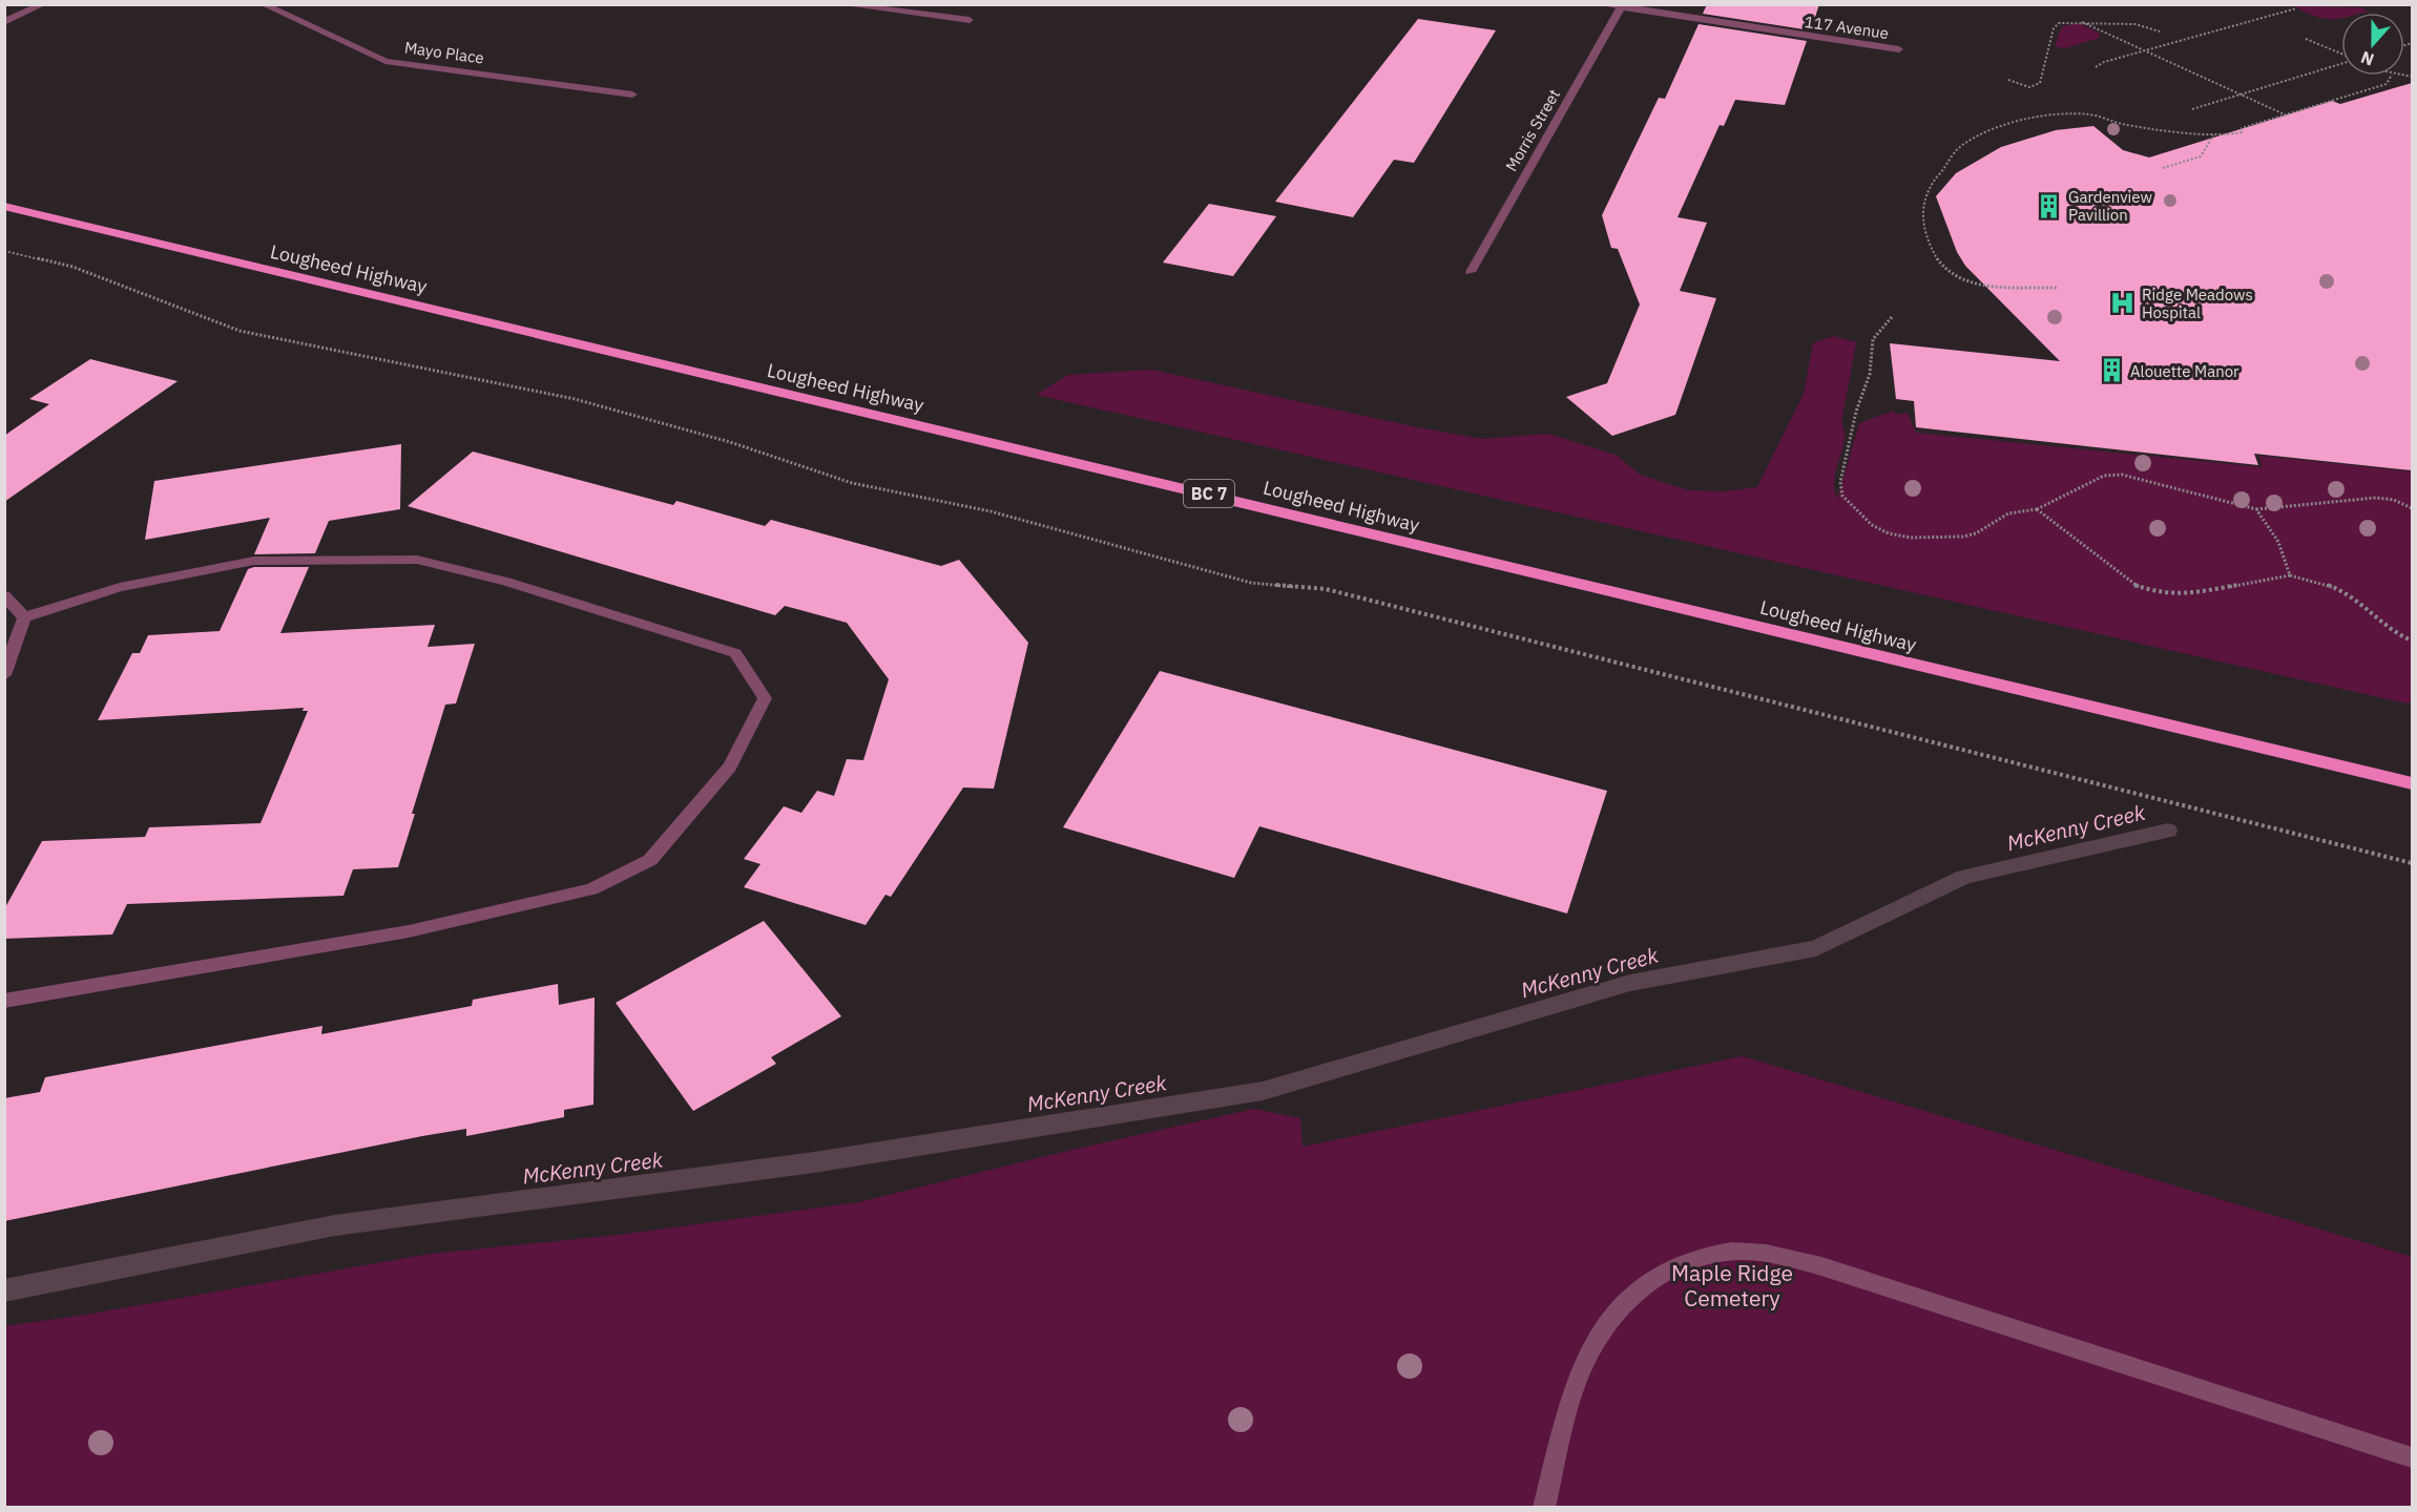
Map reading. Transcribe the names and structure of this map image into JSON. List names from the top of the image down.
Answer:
{
  "streets": {
    "highway": ["Lougheed Highway", "BC 7"],
    "street": ["117 Avenue", "Mayo Place", "Morris Street"]
  },
  "crossings": [
    ["117 Avenue", "Morris Street"]
  ],
  "water": ["McKenny Creek"],
  "parks": ["Maple Ridge Cemetery"],
  "places": {
    "building": ["Gardenview Pavillion", "Alouette Manor"],
    "hospital": ["Ridge Meadows Hospital"]
  },
  "north": "bottom"
}
